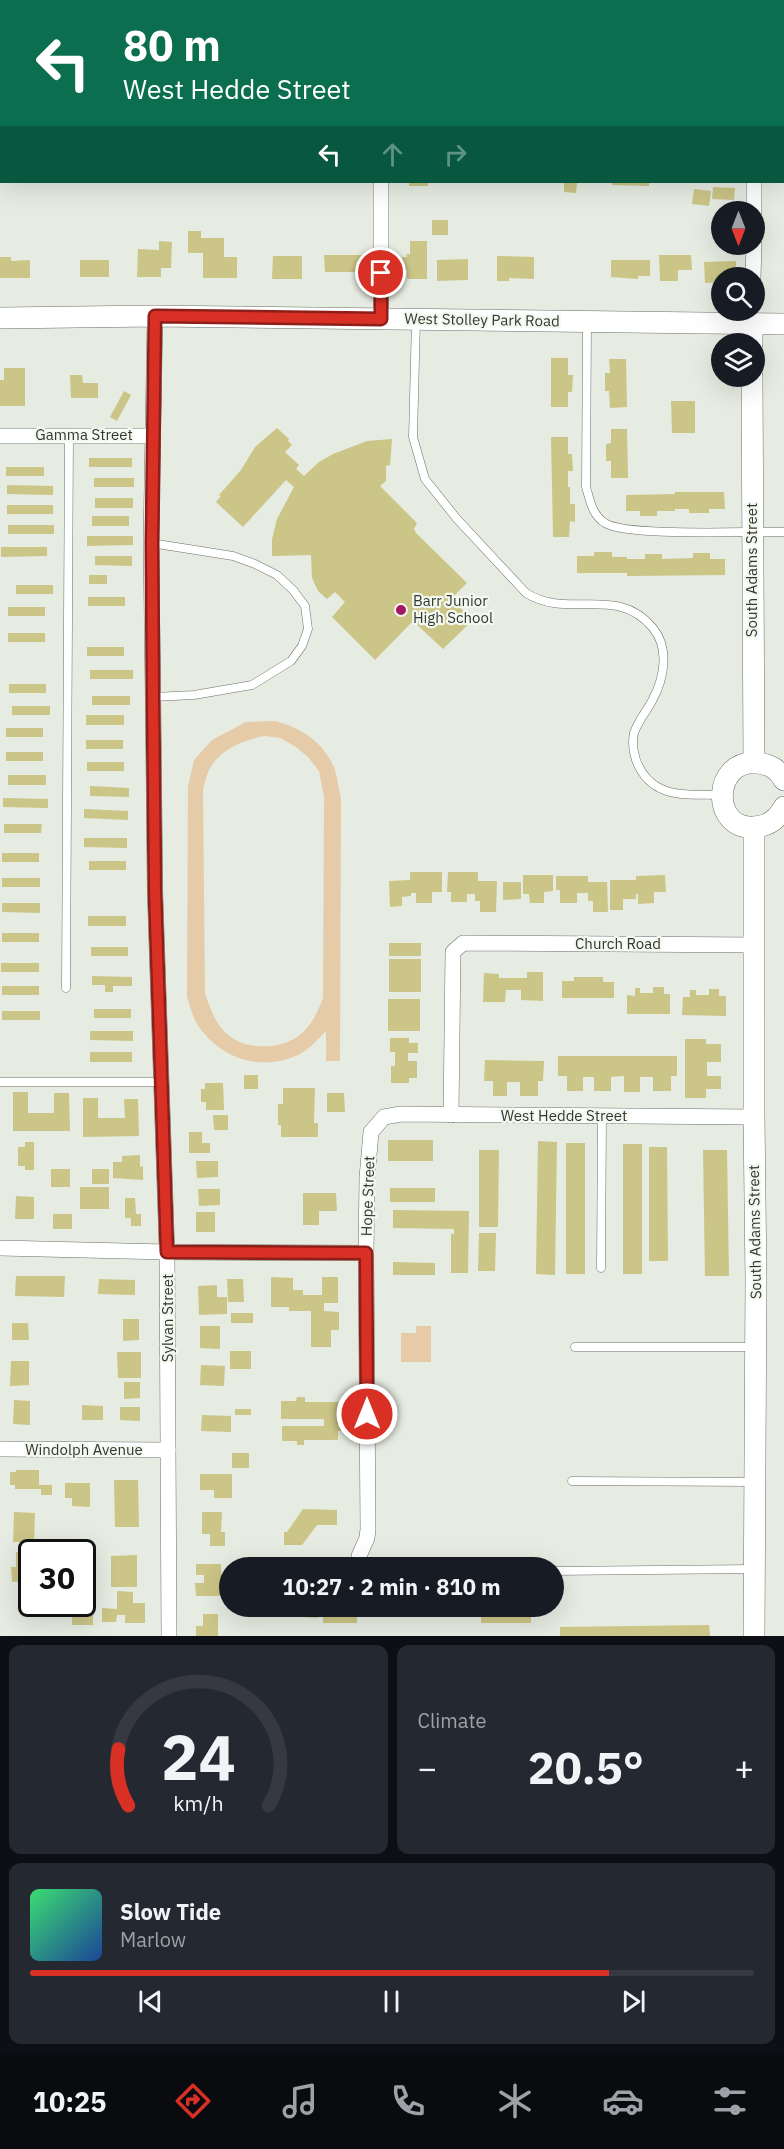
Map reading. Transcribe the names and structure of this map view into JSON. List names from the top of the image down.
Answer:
{
  "streets": {
    "street": [
      "West Stolley Park Road",
      "Gamma Street",
      "South Adams Street",
      "Church Road",
      "West Hedde Street",
      "Hope Street",
      "Sylvan Street",
      "Windolph Avenue"
    ]
  },
  "crossings": [
    ["West Stolley Park Road", "Sylvan Street"],
    ["Gamma Street", "Sylvan Street"],
    ["South Adams Street", "Church Road"],
    ["South Adams Street", "West Hedde Street"],
    ["Church Road", "West Hedde Street"],
    ["West Hedde Street", "Hope Street"],
    ["Sylvan Street", "Windolph Avenue"]
  ],
  "places": ["Barr Junior High School"],
  "north": "bottom",
  "page": {
    "turn": ["80 m", "West Hedde Street"],
    "limit": "30",
    "trip": "10:27 · 2 min · 810 m",
    "tile": "Climate",
    "heat": ["−", "20.5°", "+"],
    "song": ["Slow Tide", "Marlow"],
    "tabs": "10:25",
    "gauge": ["24", "km/h"]
  }
}
